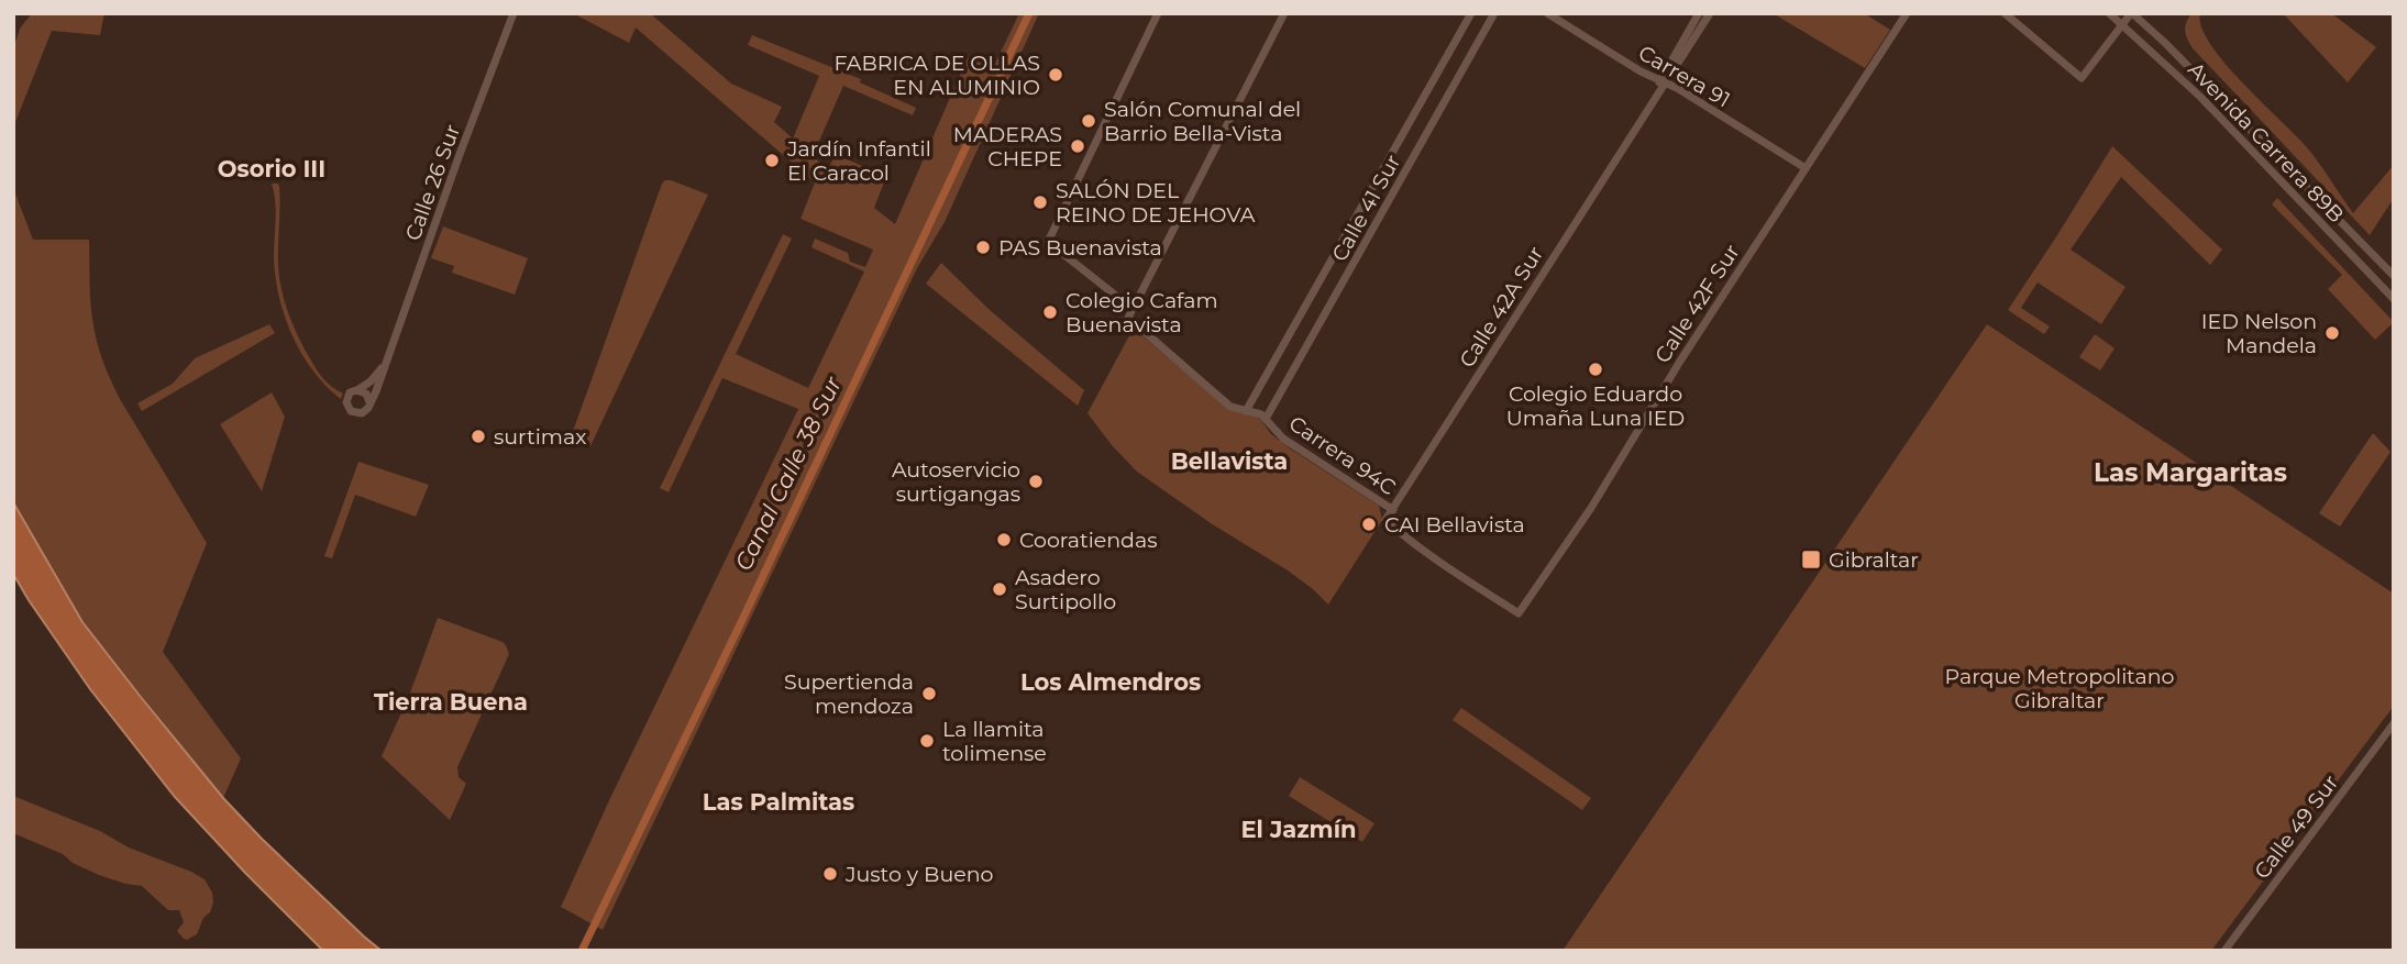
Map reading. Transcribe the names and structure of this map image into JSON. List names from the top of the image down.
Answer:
{
  "streets": {
    "street": [
      "Carrera 91",
      "Avenida Carrera 89B",
      "Calle 26 Sur",
      "Calle 41 Sur",
      "Calle 42F Sur",
      "Calle 42A Sur",
      "Carrera 94C",
      "Calle 49 Sur"
    ]
  },
  "crossings": [
    ["Carrera 91", "Calle 42F Sur"],
    ["Carrera 91", "Calle 42A Sur"],
    ["Calle 41 Sur", "Carrera 94C"],
    ["Calle 42F Sur", "Calle 42A Sur"],
    ["Calle 42A Sur", "Carrera 94C"]
  ],
  "districts": [
    "Osorio III",
    "Bellavista",
    "Las Margaritas",
    "Los Almendros",
    "Tierra Buena",
    "Las Palmitas",
    "El Jazmín"
  ],
  "water": ["Canal Calle 38 Sur"],
  "parks": ["Parque Metropolitano Gibraltar"],
  "places": {
    "other": [
      "FABRICA DE OLLAS EN ALUMINIO",
      "Salón Comunal del Barrio Bella-Vista",
      "MADERAS CHEPE",
      "Jardín Infantil El Caracol",
      "SALÓN DEL REINO DE JEHOVA",
      "PAS Buenavista",
      "Colegio Cafam Buenavista",
      "IED Nelson Mandela",
      "Colegio Eduardo Umaña Luna IED",
      "surtimax",
      "Autoservicio surtigangas",
      "CAI Bellavista",
      "Cooratiendas",
      "Asadero Surtipollo",
      "Supertienda mendoza",
      "La llamita tolimense",
      "Justo y Bueno"
    ],
    "transit": ["Gibraltar"]
  }
}
